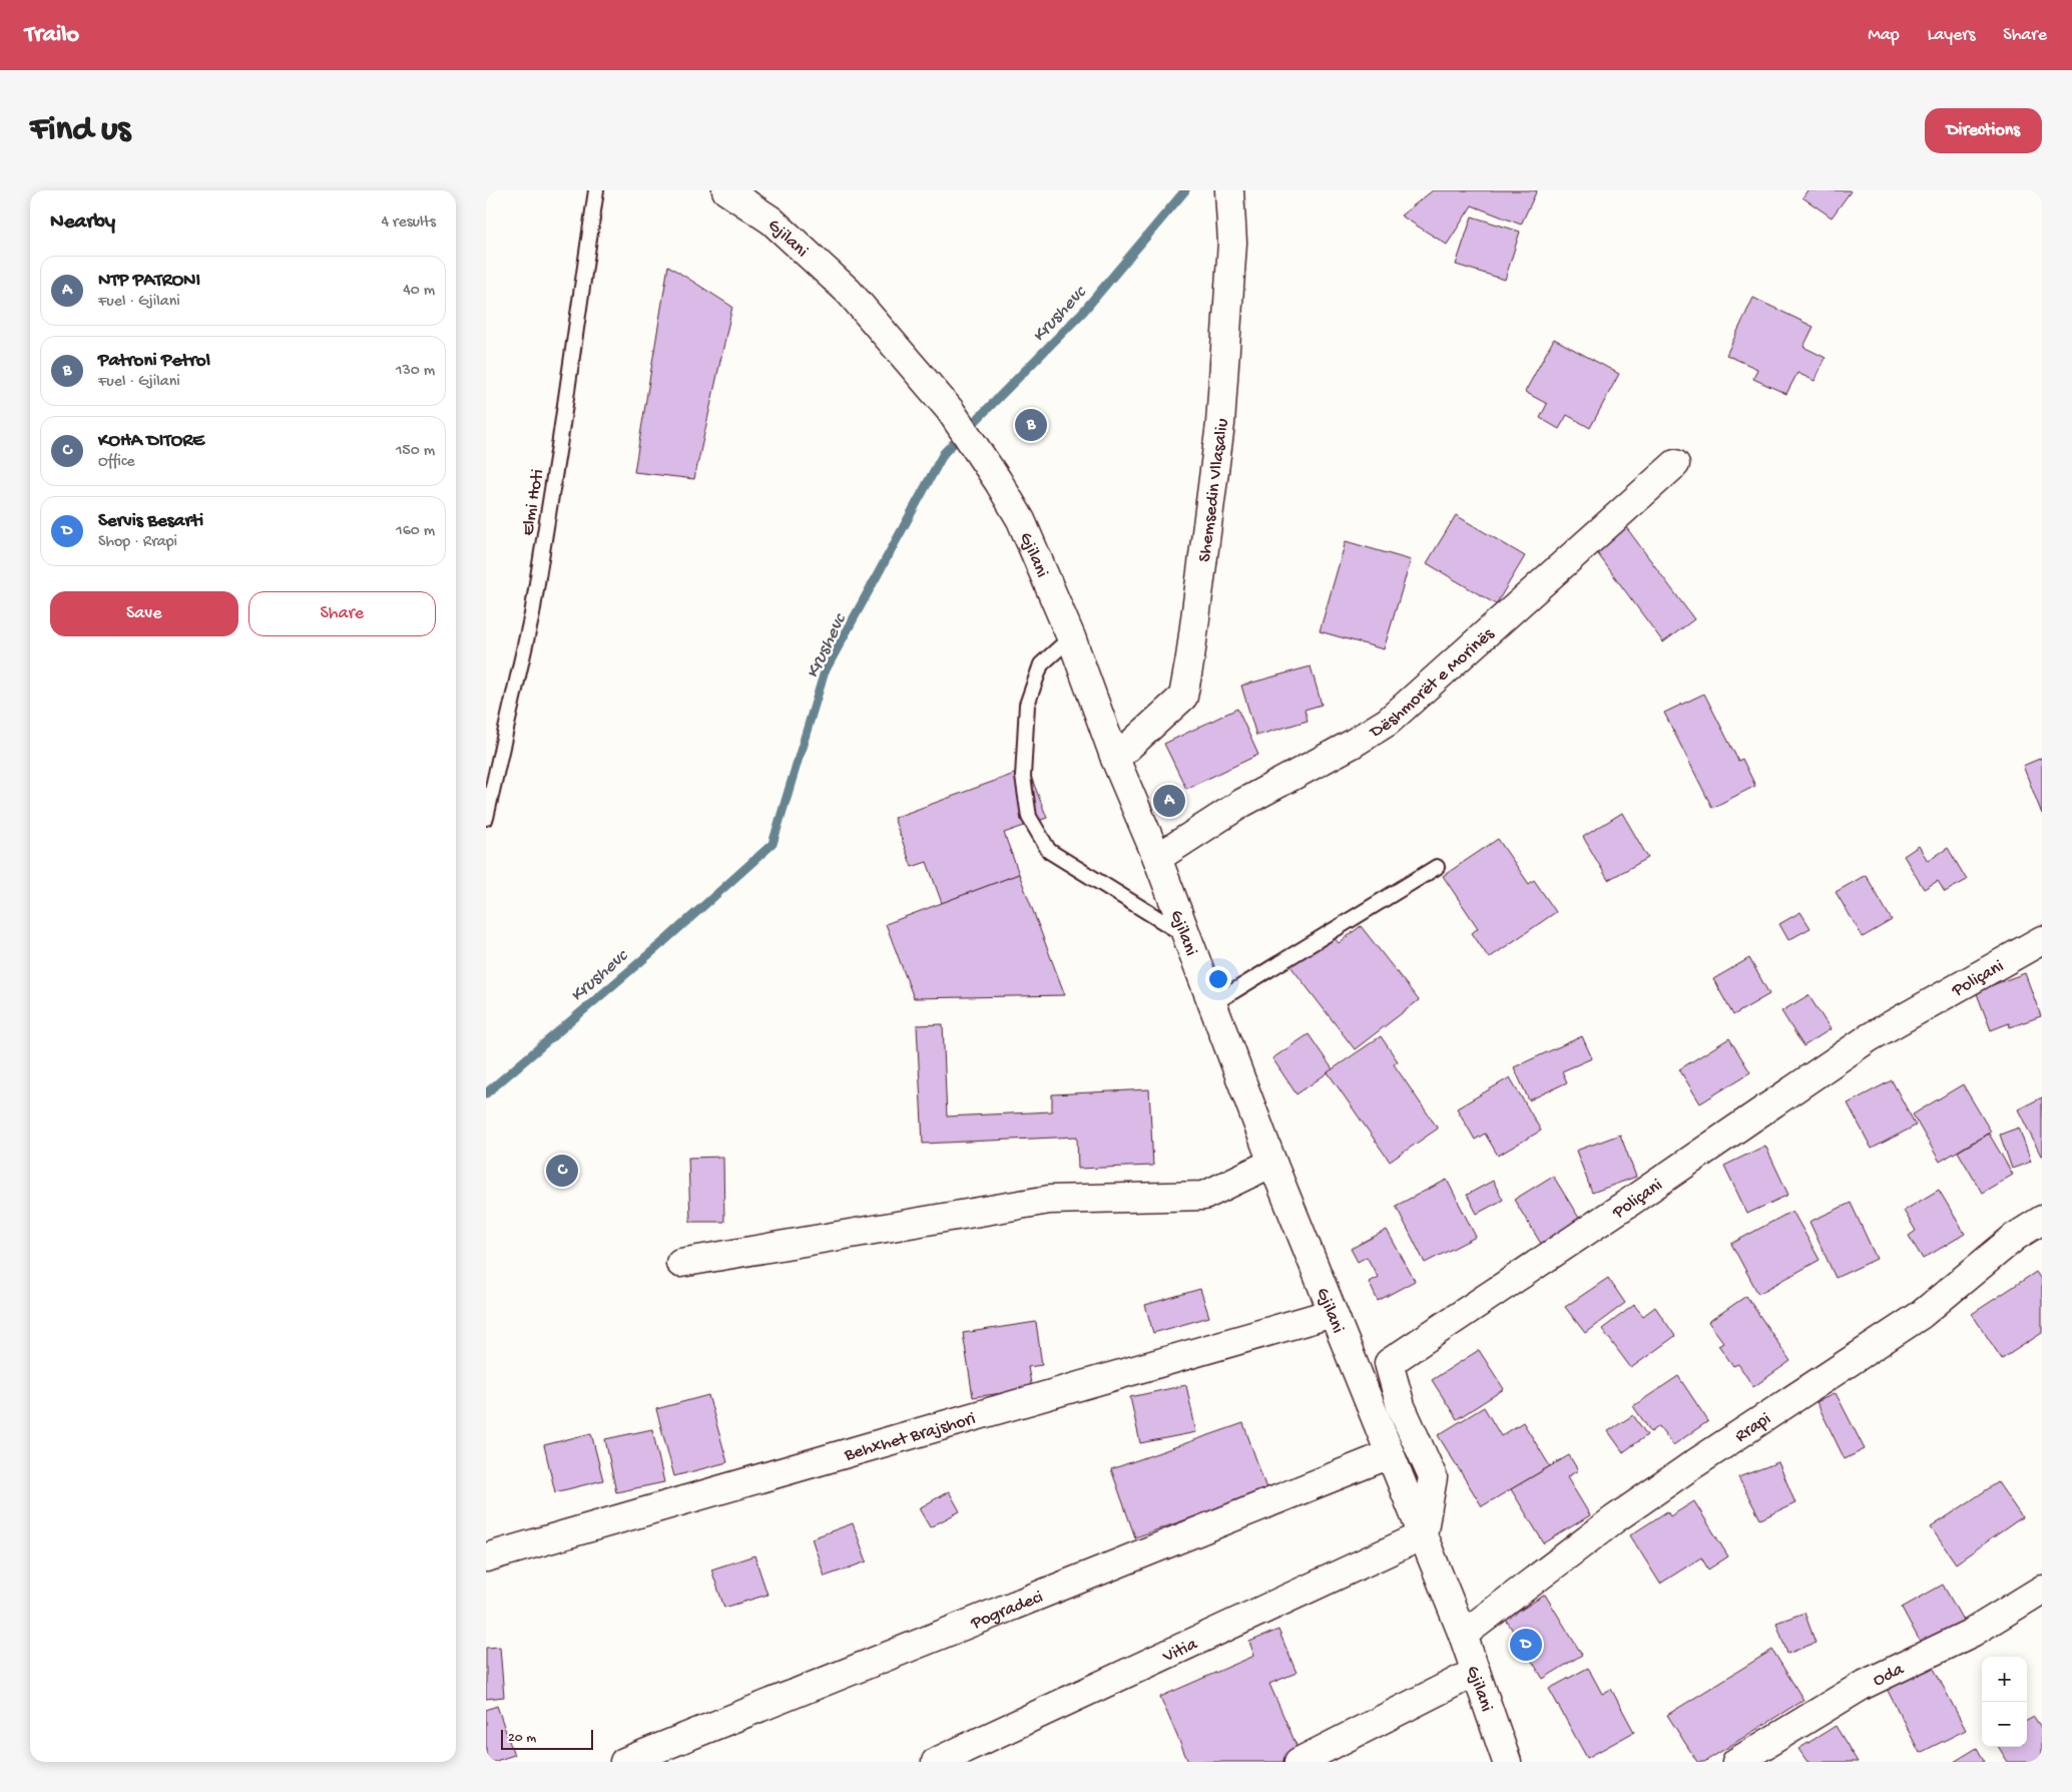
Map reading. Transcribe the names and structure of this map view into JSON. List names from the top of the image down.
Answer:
{
  "streets": {
    "street": [
      "Gjilani",
      "Shemsedin Vllasaliu",
      "Dëshmorët e Morinës",
      "Poliçani",
      "Rrapi",
      "Behxhet Brajshori",
      "Pogradeci",
      "Vitia",
      "Oda"
    ],
    "lane": ["Elmi Hoti"]
  },
  "crossings": [
    ["Gjilani", "Shemsedin Vllasaliu"],
    ["Gjilani", "Dëshmorët e Morinës"],
    ["Gjilani", "Poliçani"],
    ["Gjilani", "Rrapi"],
    ["Gjilani", "Behxhet Brajshori"],
    ["Gjilani", "Pogradeci"],
    ["Gjilani", "Vitia"],
    ["Poliçani", "Vitia"]
  ],
  "water": ["Krushevc"],
  "scale_bar": "20 m",
  "page": {
    "header": "Trailo",
    "nav": ["Map", "Layers", "Share"],
    "buttons": [
      "Directions",
      ["Save", "Share"]
    ],
    "title": "Find us",
    "heading": ["Nearby", "4 results"],
    "list": [
      {
        "mark": "A",
        "name": "NTP PATRONI",
        "note": "Fuel · Gjilani",
        "value": "40 m"
      },
      {
        "mark": "B",
        "name": "Patroni Petrol",
        "note": "Fuel · Gjilani",
        "value": "130 m"
      },
      {
        "mark": "C",
        "name": "KOHA DITORE",
        "note": "Office",
        "value": "150 m"
      },
      {
        "mark": "D",
        "name": "Servis Besarti",
        "note": "Shop · Rrapi",
        "value": "160 m"
      }
    ],
    "pins": [
      "B",
      "A",
      "C",
      "D"
    ],
    "map_buttons": ["+", "−"],
    "scale": "20 m"
  }
}
